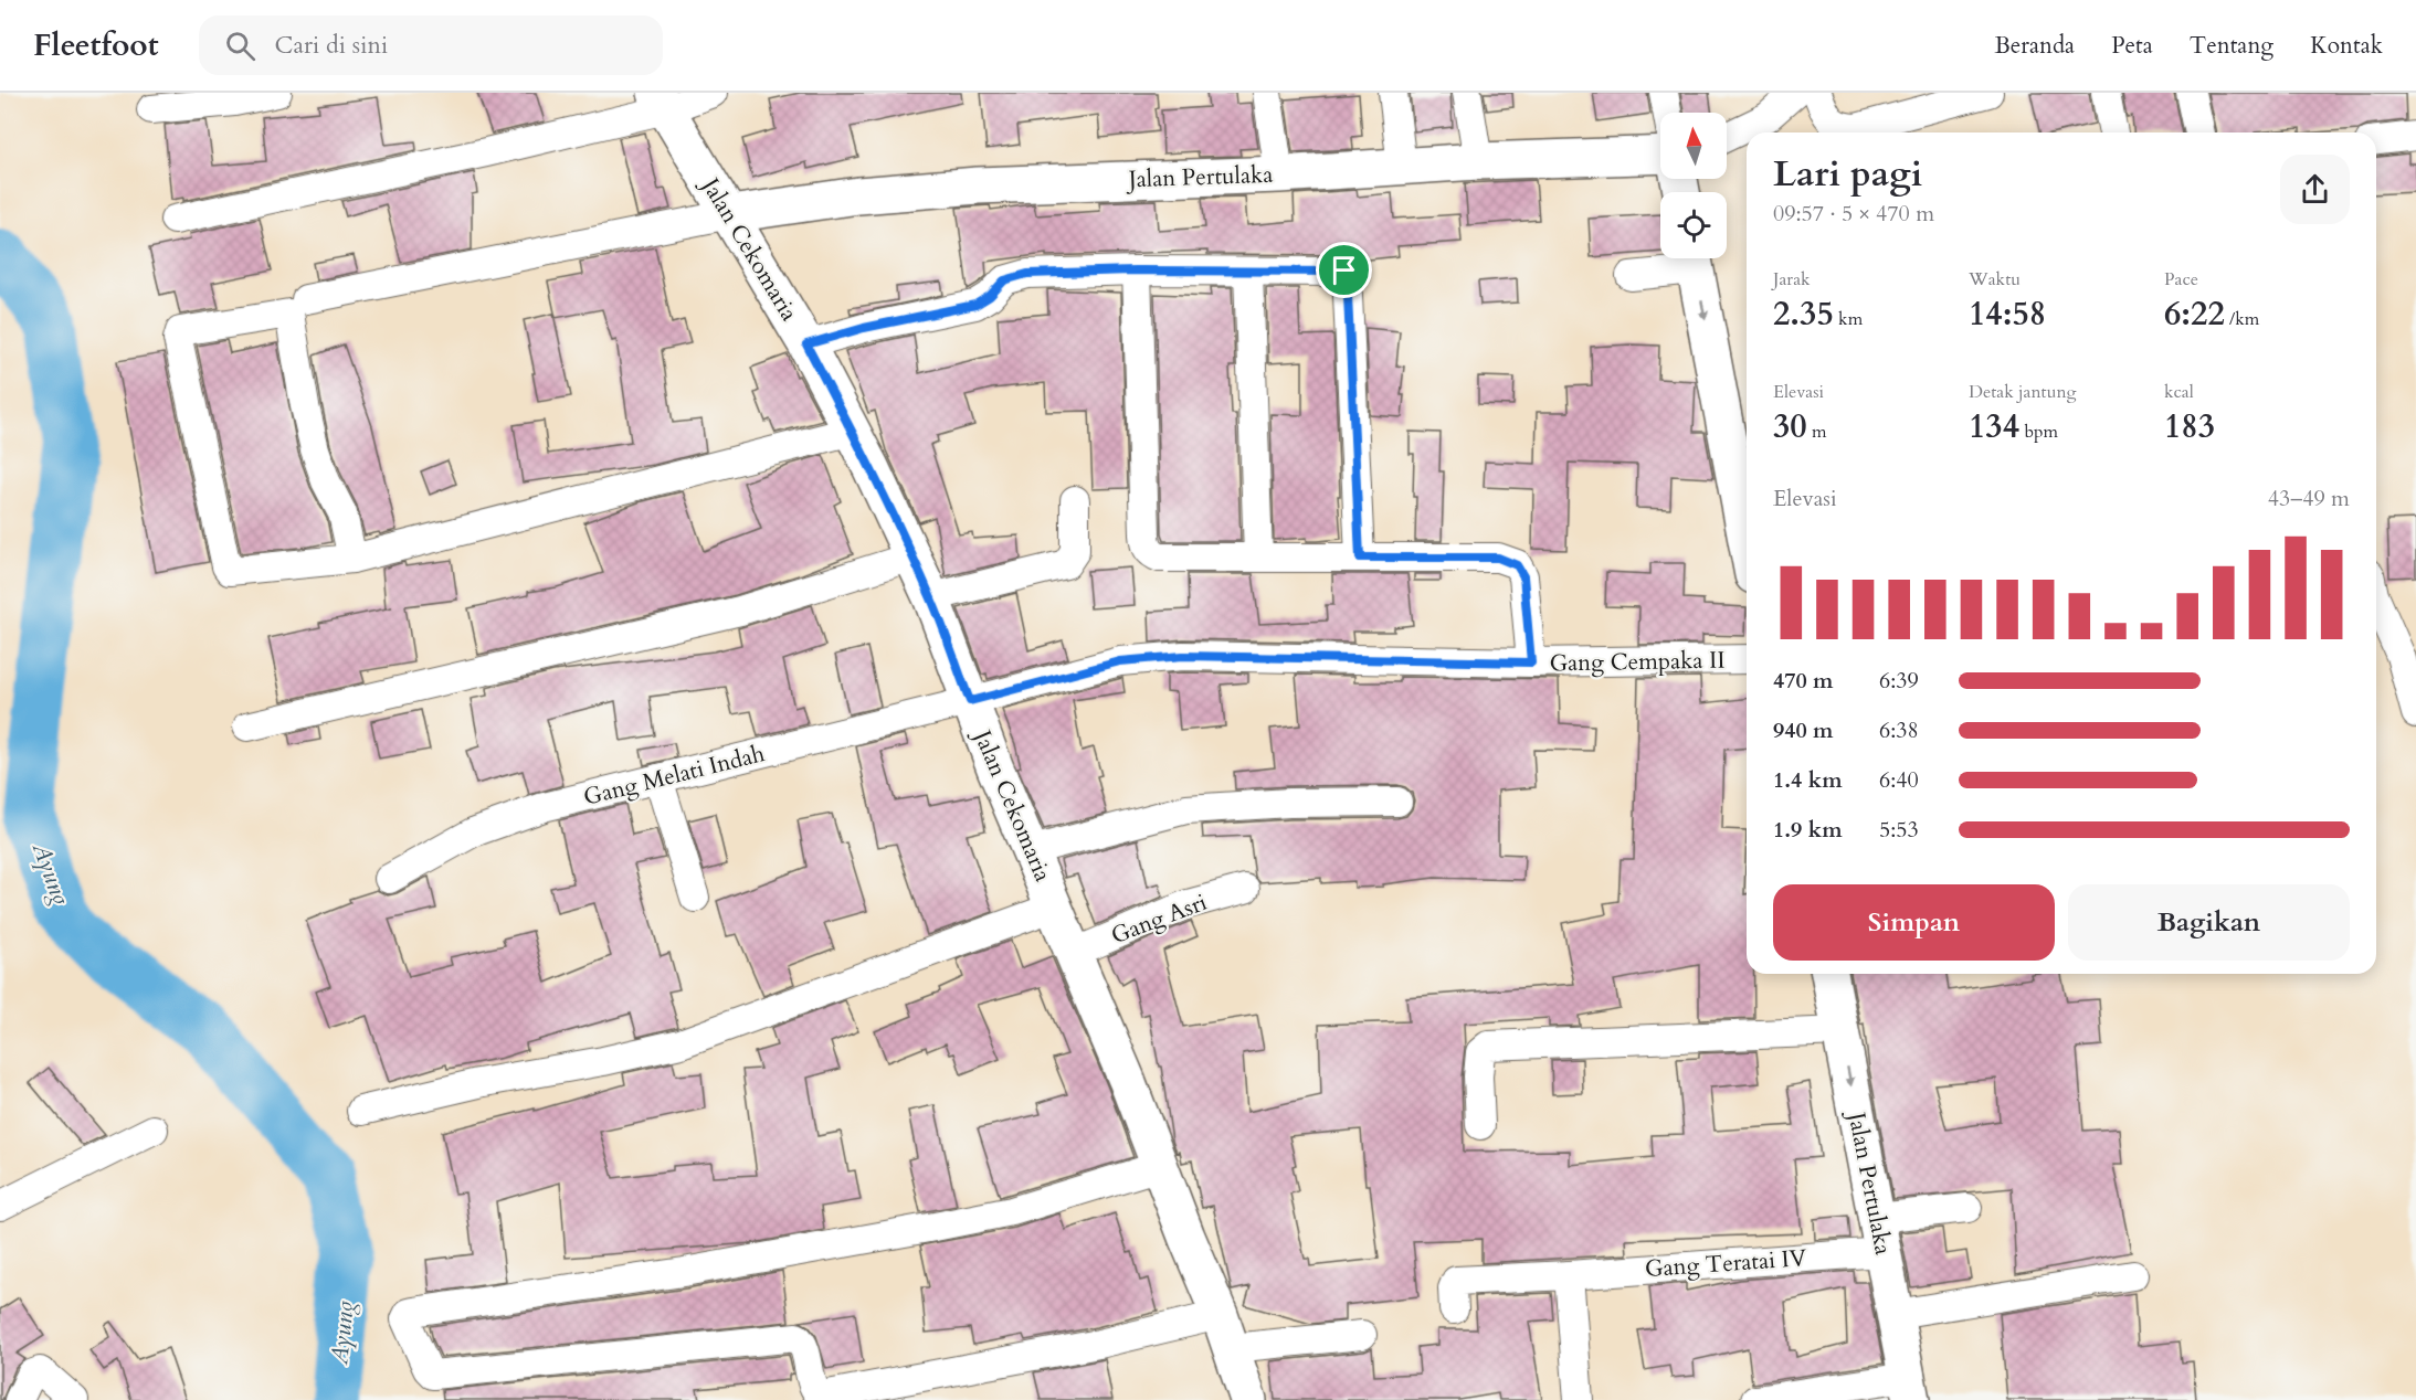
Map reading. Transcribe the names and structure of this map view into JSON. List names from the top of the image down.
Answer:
{
  "streets": {
    "street": [
      "Jalan Pertulaka",
      "Jalan Cekomaria",
      "Gang Cempaka II",
      "Gang Melati Indah",
      "Gang Asri",
      "Gang Teratai IV"
    ]
  },
  "crossings": [
    ["Jalan Pertulaka", "Jalan Cekomaria"],
    ["Jalan Pertulaka", "Gang Teratai IV"],
    ["Jalan Cekomaria", "Gang Cempaka II"],
    ["Jalan Cekomaria", "Gang Melati Indah"],
    ["Jalan Cekomaria", "Gang Asri"],
    ["Gang Cempaka II", "Gang Melati Indah"]
  ],
  "water": ["Ayung"],
  "north": "top",
  "page": {
    "header": "Fleetfoot",
    "search": "Cari di sini",
    "nav": [
      "Beranda",
      "Peta",
      "Tentang",
      "Kontak"
    ],
    "heading": ["Lari pagi", "09:57 · 5 × 470 m"],
    "stats": [
      ["Jarak", "2.35 km"],
      ["Waktu", "14:58"],
      ["Pace", "6:22 /km"],
      ["Elevasi", "30 m"],
      ["Detak jantung", "134 bpm"],
      ["kcal", "183"]
    ],
    "chart": ["Elevasi", "43–49 m"],
    "list": [
      {
        "name": "470 m",
        "note": "6:39"
      },
      {
        "name": "940 m",
        "note": "6:38"
      },
      {
        "name": "1.4 km",
        "note": "6:40"
      },
      {
        "name": "1.9 km",
        "note": "5:53"
      }
    ],
    "buttons": ["Simpan", "Bagikan"]
  }
}
